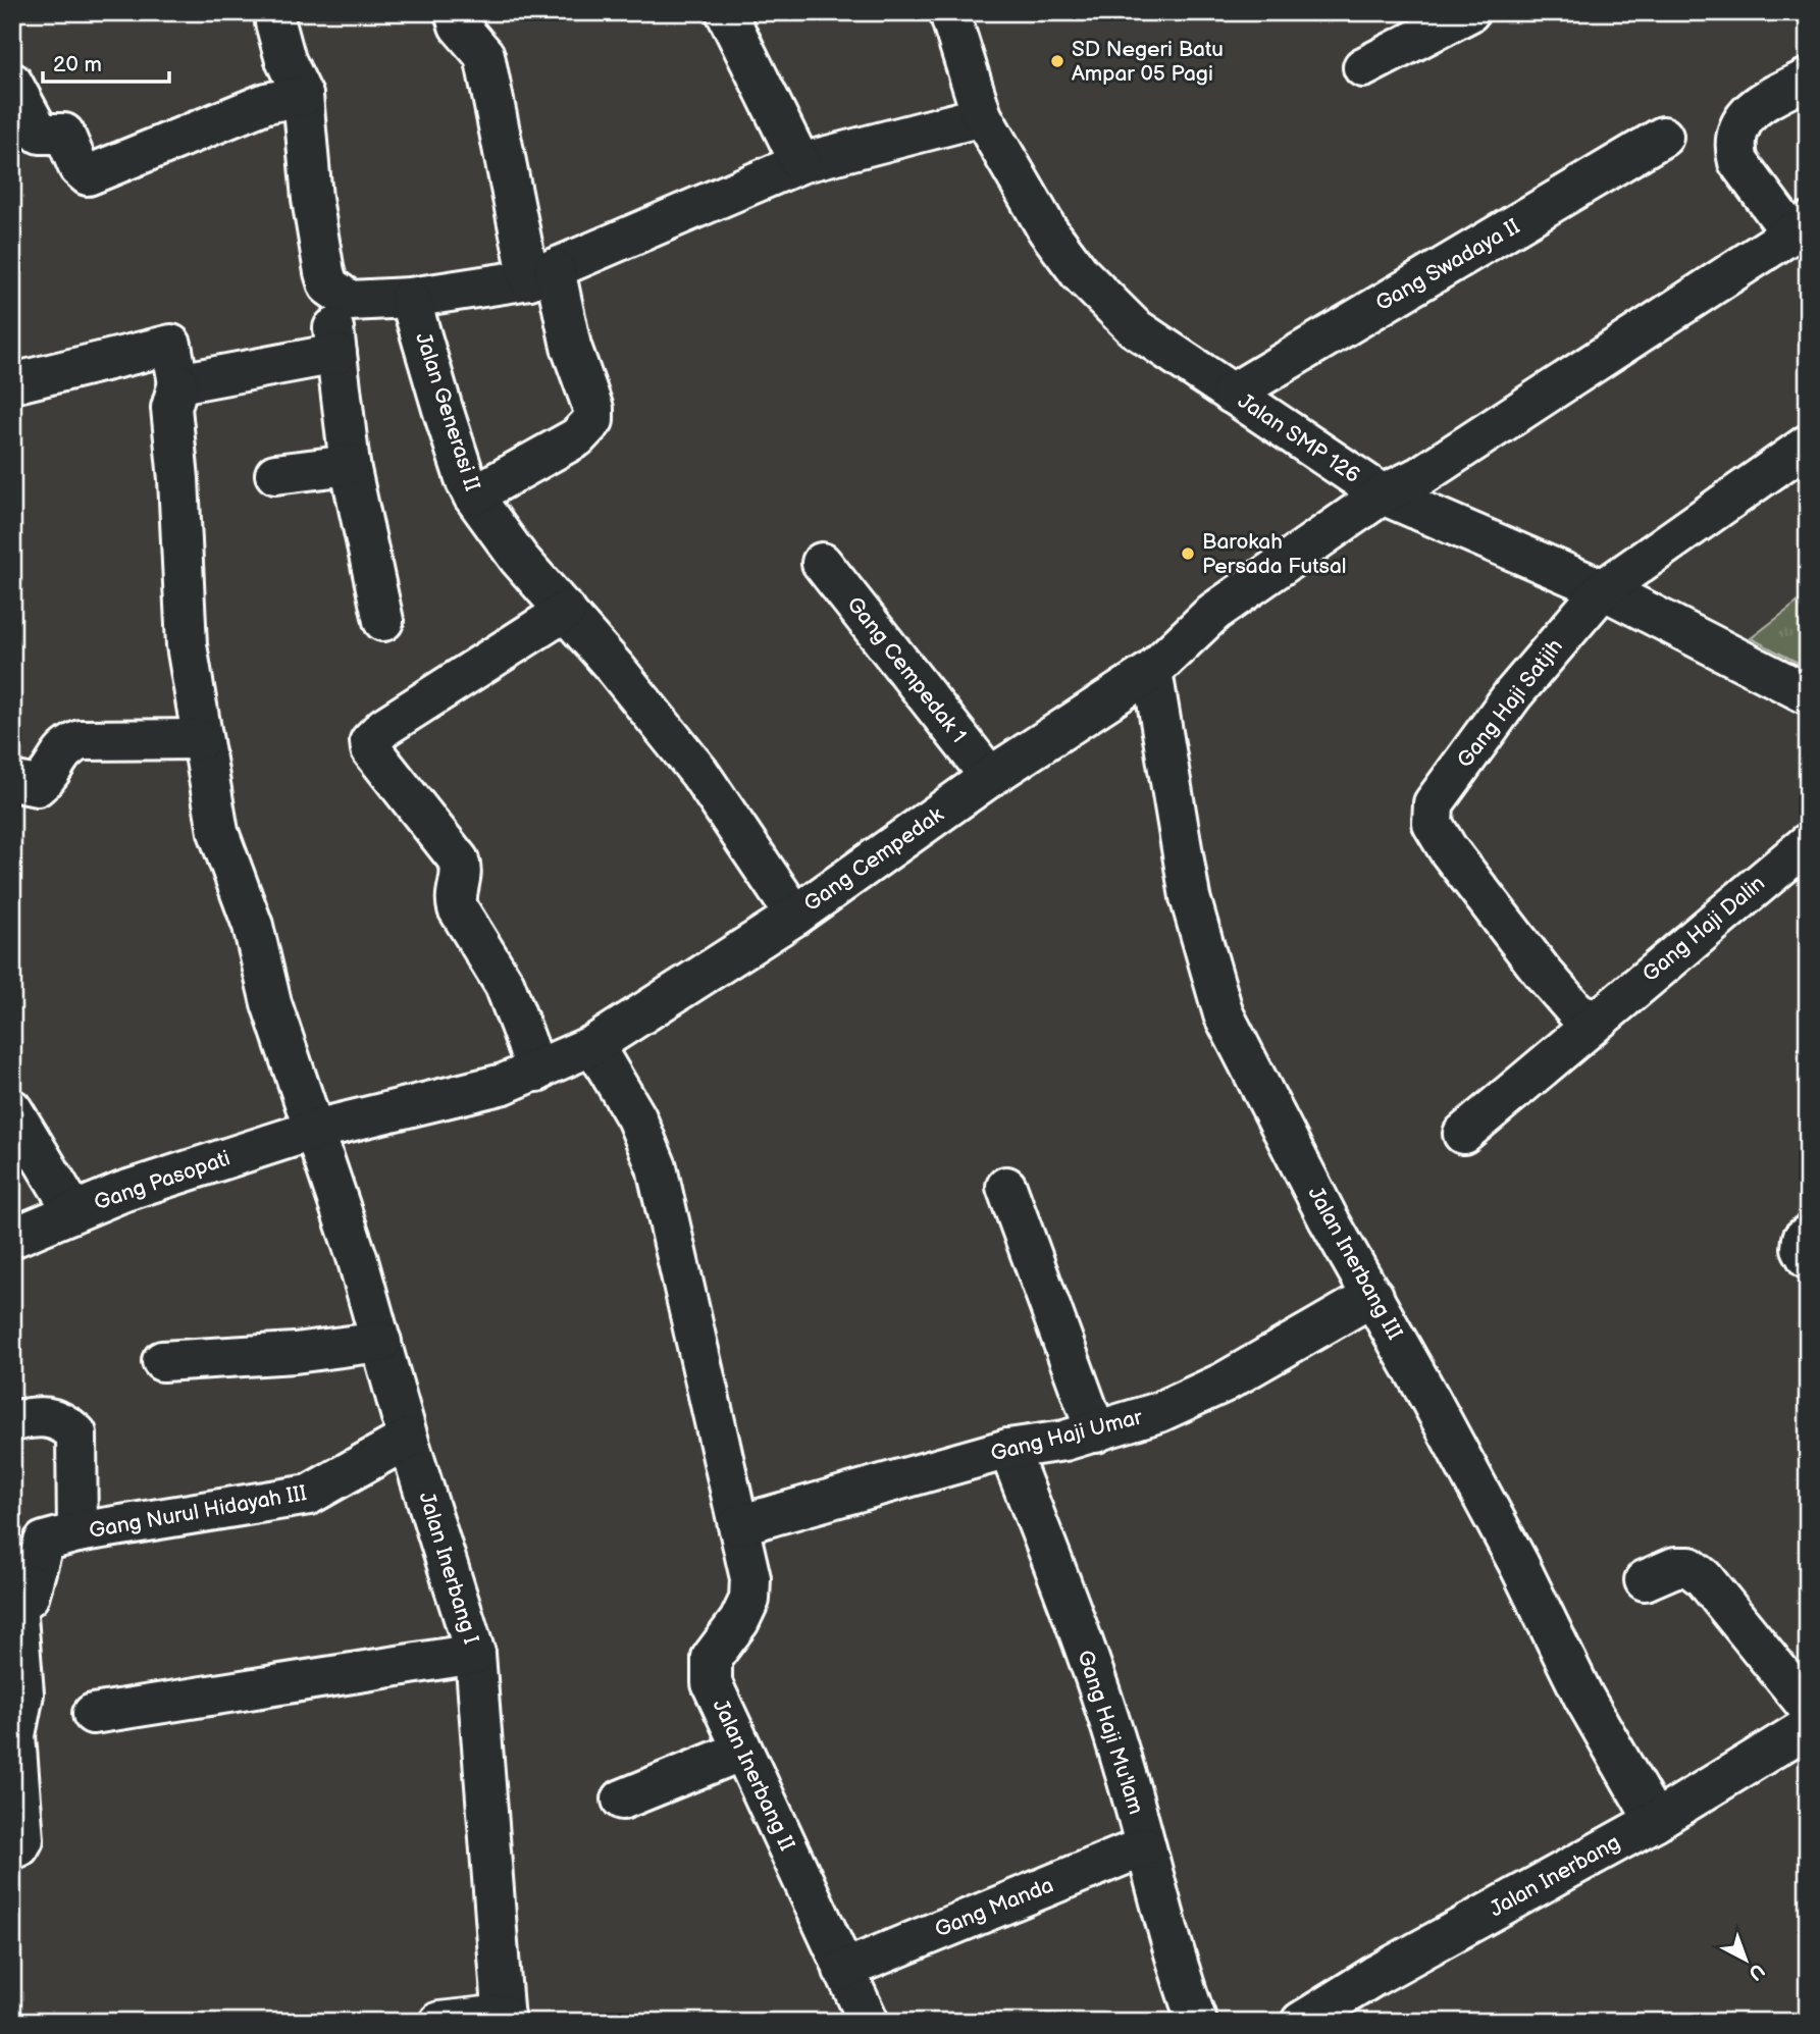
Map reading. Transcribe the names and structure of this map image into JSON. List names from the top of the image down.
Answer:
{
  "streets": {
    "street": [
      "Gang Swadaya II",
      "Jalan Generasi II",
      "Jalan SMP 126",
      "Gang Cempedak 1",
      "Gang Haji Satjih",
      "Gang Cempedak",
      "Gang Haji Dalin",
      "Gang Pasopati",
      "Jalan Inerbang III",
      "Gang Haji Umar",
      "Gang Nurul Hidayah III",
      "Jalan Inerbang I",
      "Gang Haji Mu'lam",
      "Jalan Inerbang II",
      "Jalan Inerbang",
      "Gang Manda"
    ]
  },
  "crossings": [
    ["Gang Swadaya II", "Jalan SMP 126"],
    ["Jalan Generasi II", "Gang Cempedak"],
    ["Jalan SMP 126", "Gang Haji Satjih"],
    ["Jalan SMP 126", "Gang Cempedak"],
    ["Gang Cempedak 1", "Gang Cempedak"],
    ["Gang Haji Satjih", "Gang Haji Dalin"],
    ["Gang Cempedak", "Gang Pasopati"],
    ["Gang Cempedak", "Jalan Inerbang III"],
    ["Gang Cempedak", "Jalan Inerbang I"],
    ["Gang Cempedak", "Jalan Inerbang II"],
    ["Gang Pasopati", "Jalan Inerbang I"],
    ["Jalan Inerbang III", "Gang Haji Umar"],
    ["Jalan Inerbang III", "Jalan Inerbang"],
    ["Gang Haji Umar", "Gang Haji Mu'lam"],
    ["Gang Haji Umar", "Jalan Inerbang II"],
    ["Gang Nurul Hidayah III", "Jalan Inerbang I"],
    ["Gang Haji Mu'lam", "Gang Manda"],
    ["Jalan Inerbang II", "Gang Manda"]
  ],
  "places": ["SD Negeri Batu Ampar 05 Pagi", "Barokah Persada Futsal"],
  "scale_bar": "20 m",
  "north": "bottom right"
}
